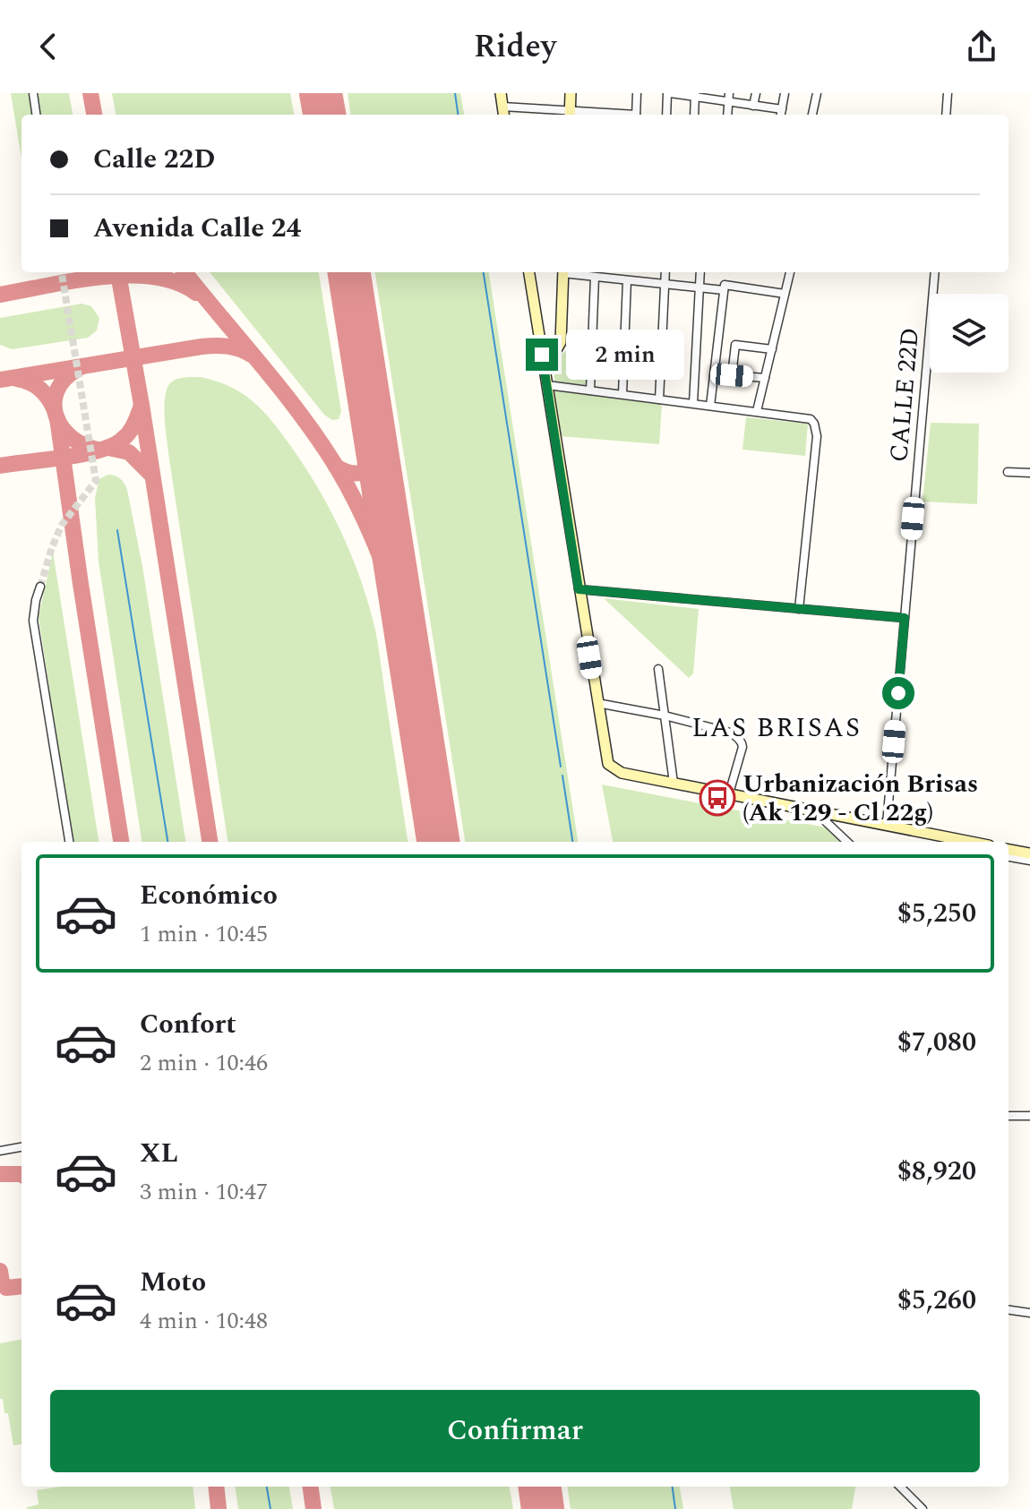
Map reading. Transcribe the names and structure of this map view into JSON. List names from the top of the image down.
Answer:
{
  "streets": {
    "street": ["CALLE 22D"]
  },
  "districts": ["LAS BRISAS"],
  "places": {
    "bus stop": ["Urbanización Brisas (Ak 129 - Cl 22g)"]
  },
  "page": {
    "header": "Ridey",
    "banner": ["Calle 22D", "Avenida Calle 24"],
    "bubble": "2 min",
    "list": [
      {
        "name": "Económico",
        "note": "1 min · 10:45",
        "value": "$5,250"
      },
      {
        "name": "Confort",
        "note": "2 min · 10:46",
        "value": "$7,080"
      },
      {
        "name": "XL",
        "note": "3 min · 10:47",
        "value": "$8,920"
      },
      {
        "name": "Moto",
        "note": "4 min · 10:48",
        "value": "$5,260"
      }
    ],
    "buttons": "Confirmar"
  }
}
